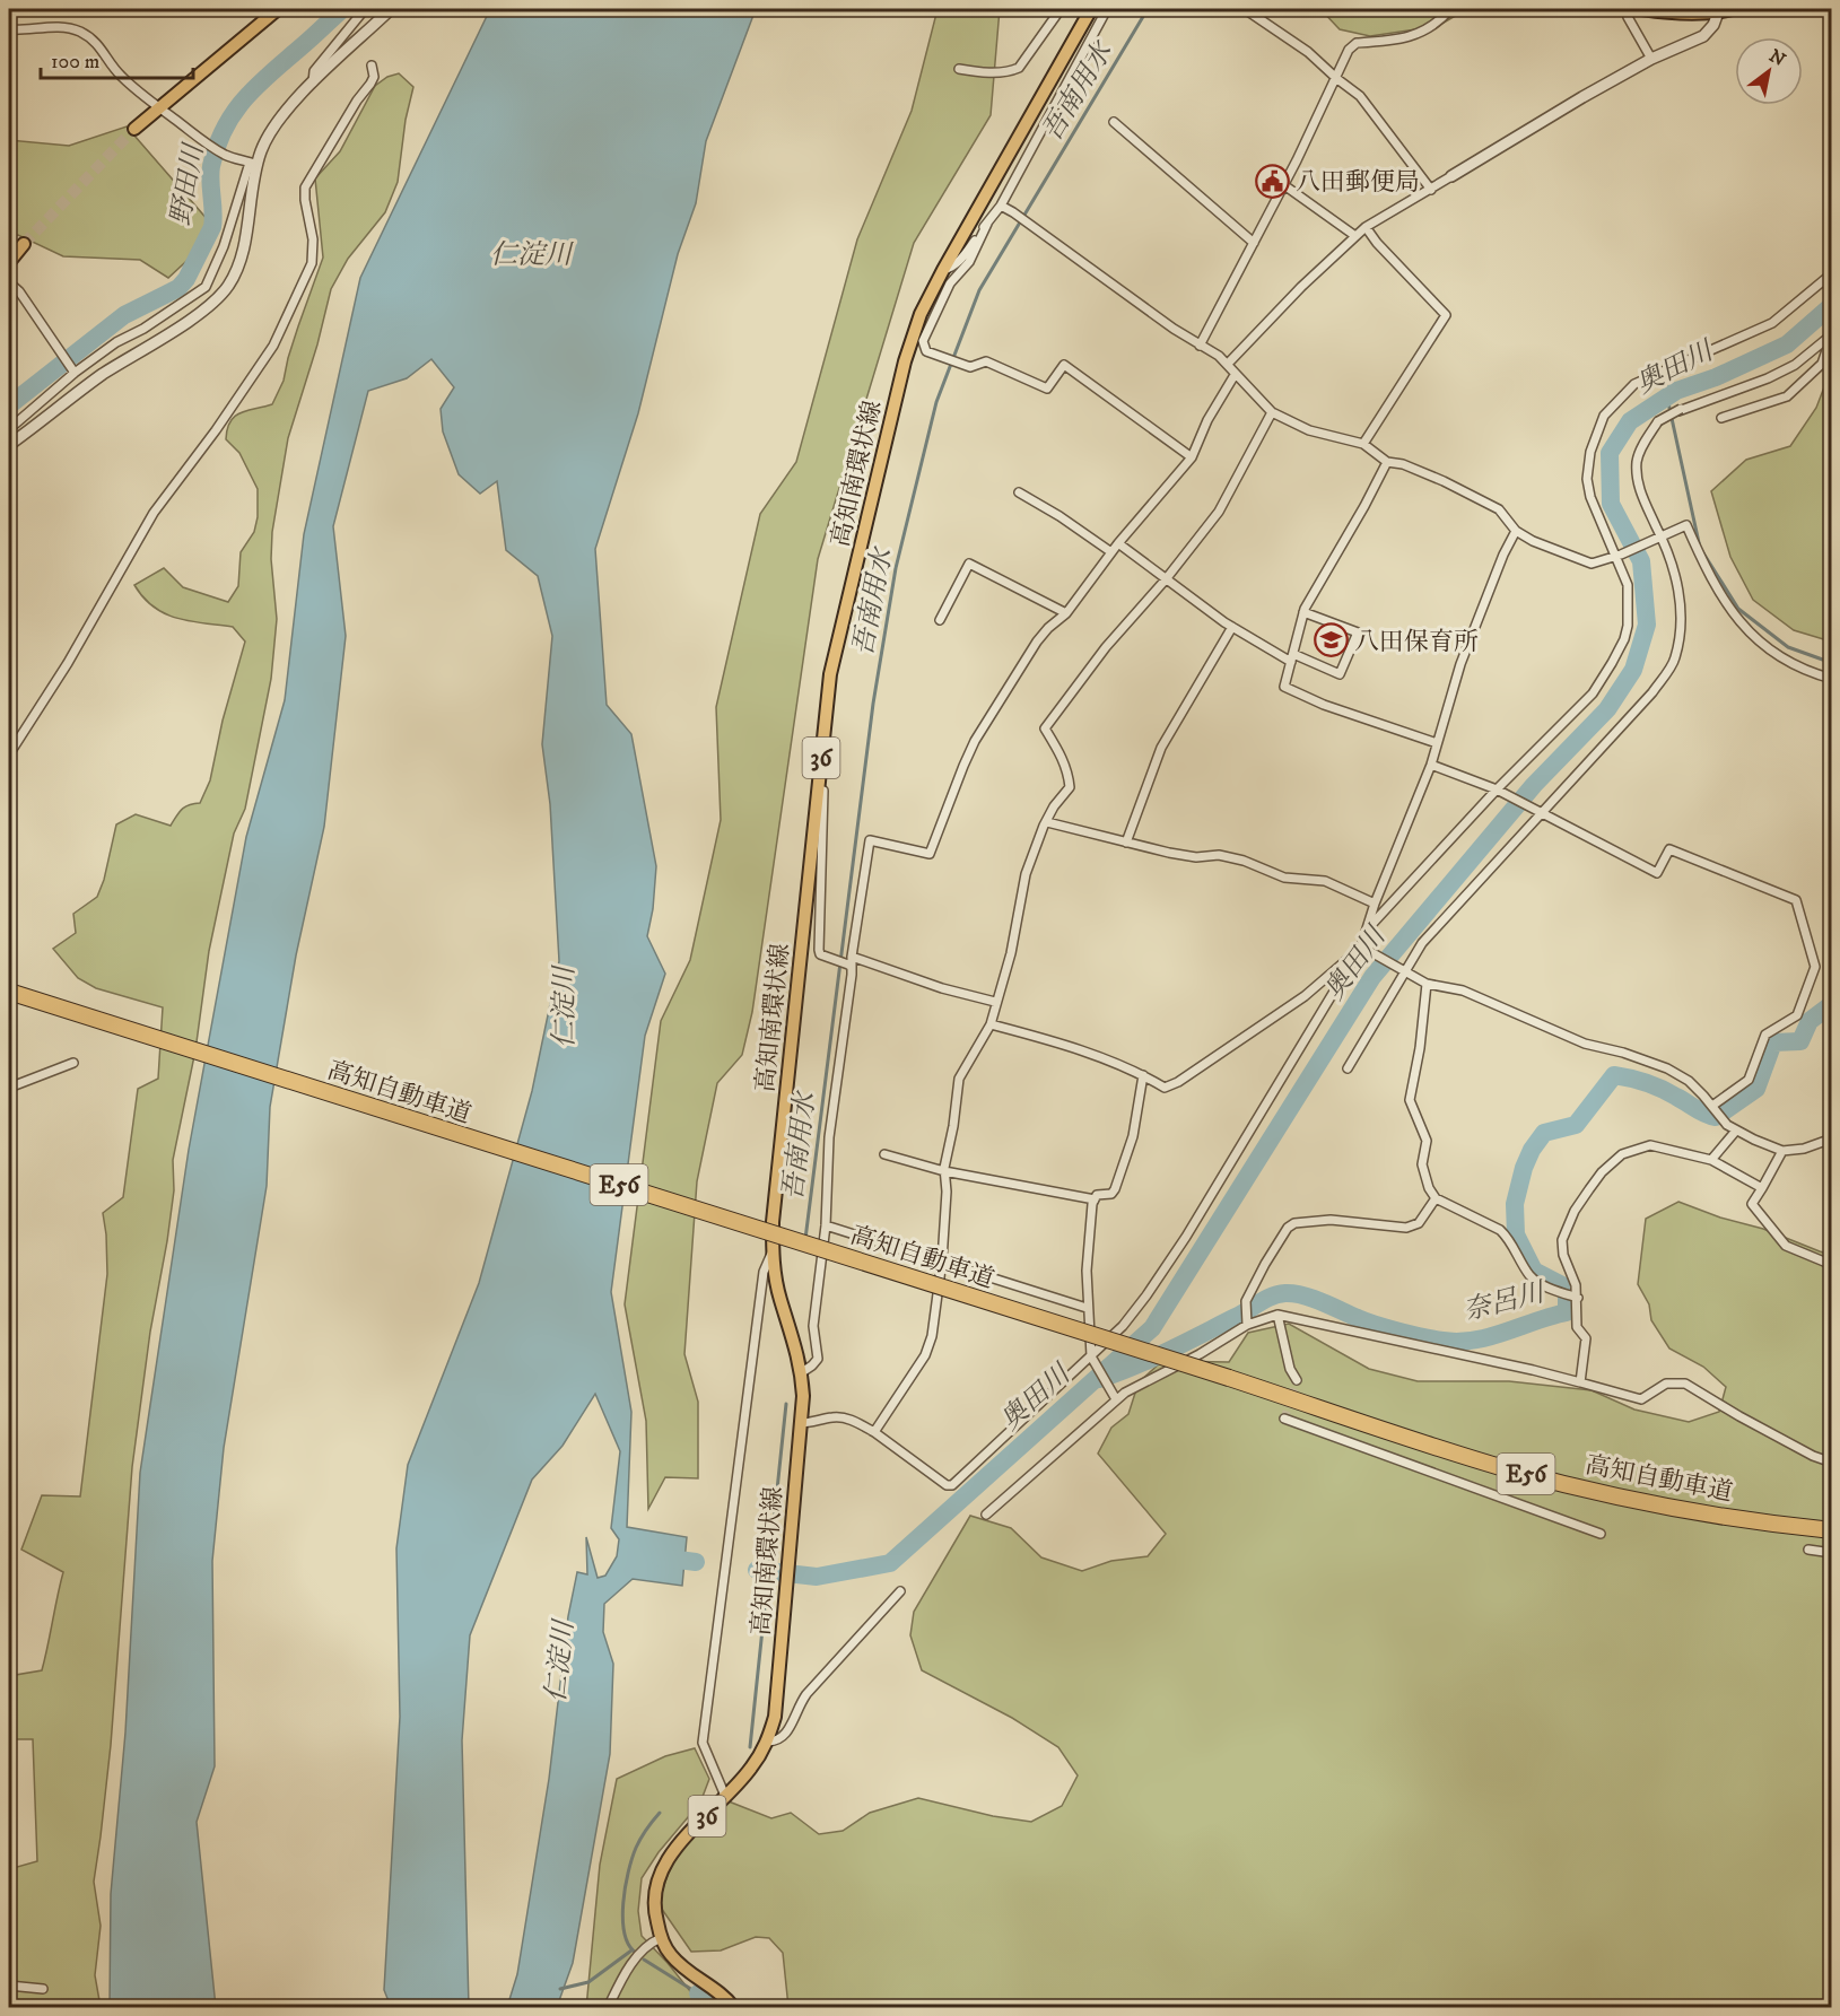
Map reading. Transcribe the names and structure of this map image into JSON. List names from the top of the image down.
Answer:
{
  "streets": {
    "highway": ["高知自動車道", "E56"],
    "main road": ["高知南環状線", "36"]
  },
  "water": [
    "吾南用水",
    "野田川",
    "仁淀川",
    "奥田川",
    "奈呂川"
  ],
  "places": {
    "public building": ["八田郵便局"],
    "school or university": ["八田保育所"]
  },
  "scale_bar": "100 m",
  "north": "top right"
}
